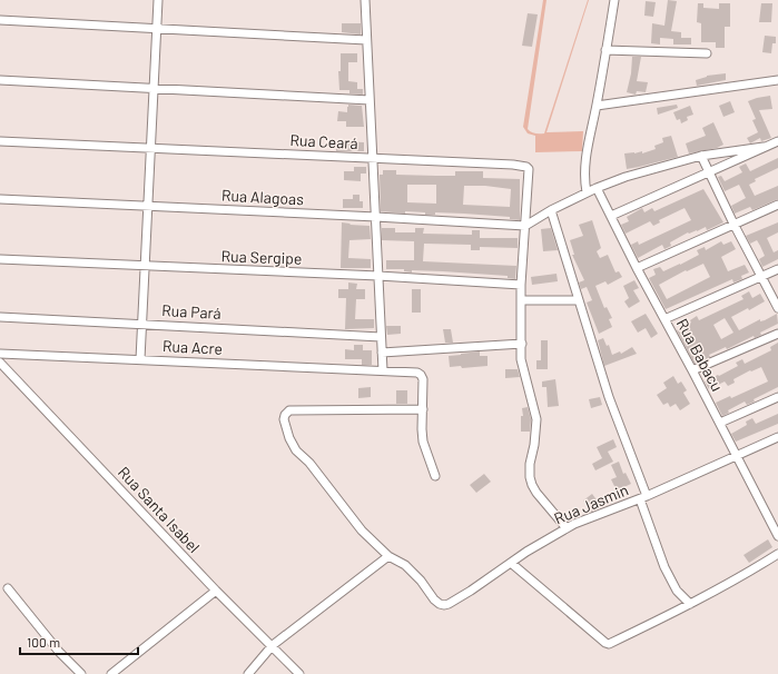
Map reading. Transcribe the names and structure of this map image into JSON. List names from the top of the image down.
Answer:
{
  "streets": {
    "street": [
      "Rua Ceará",
      "Rua Alagoas",
      "Rua Sergipe",
      "Rua Pará",
      "Rua Acre",
      "Rua Babacu",
      "Rua Jasmin",
      "Rua Santa Isabel"
    ]
  },
  "crossings": [
    ["Rua Ceará", "Rua Alagoas"],
    ["Rua Ceará", "Rua Sergipe"],
    ["Rua Babacu", "Rua Jasmin"]
  ],
  "scale_bar": "100 m"
}
